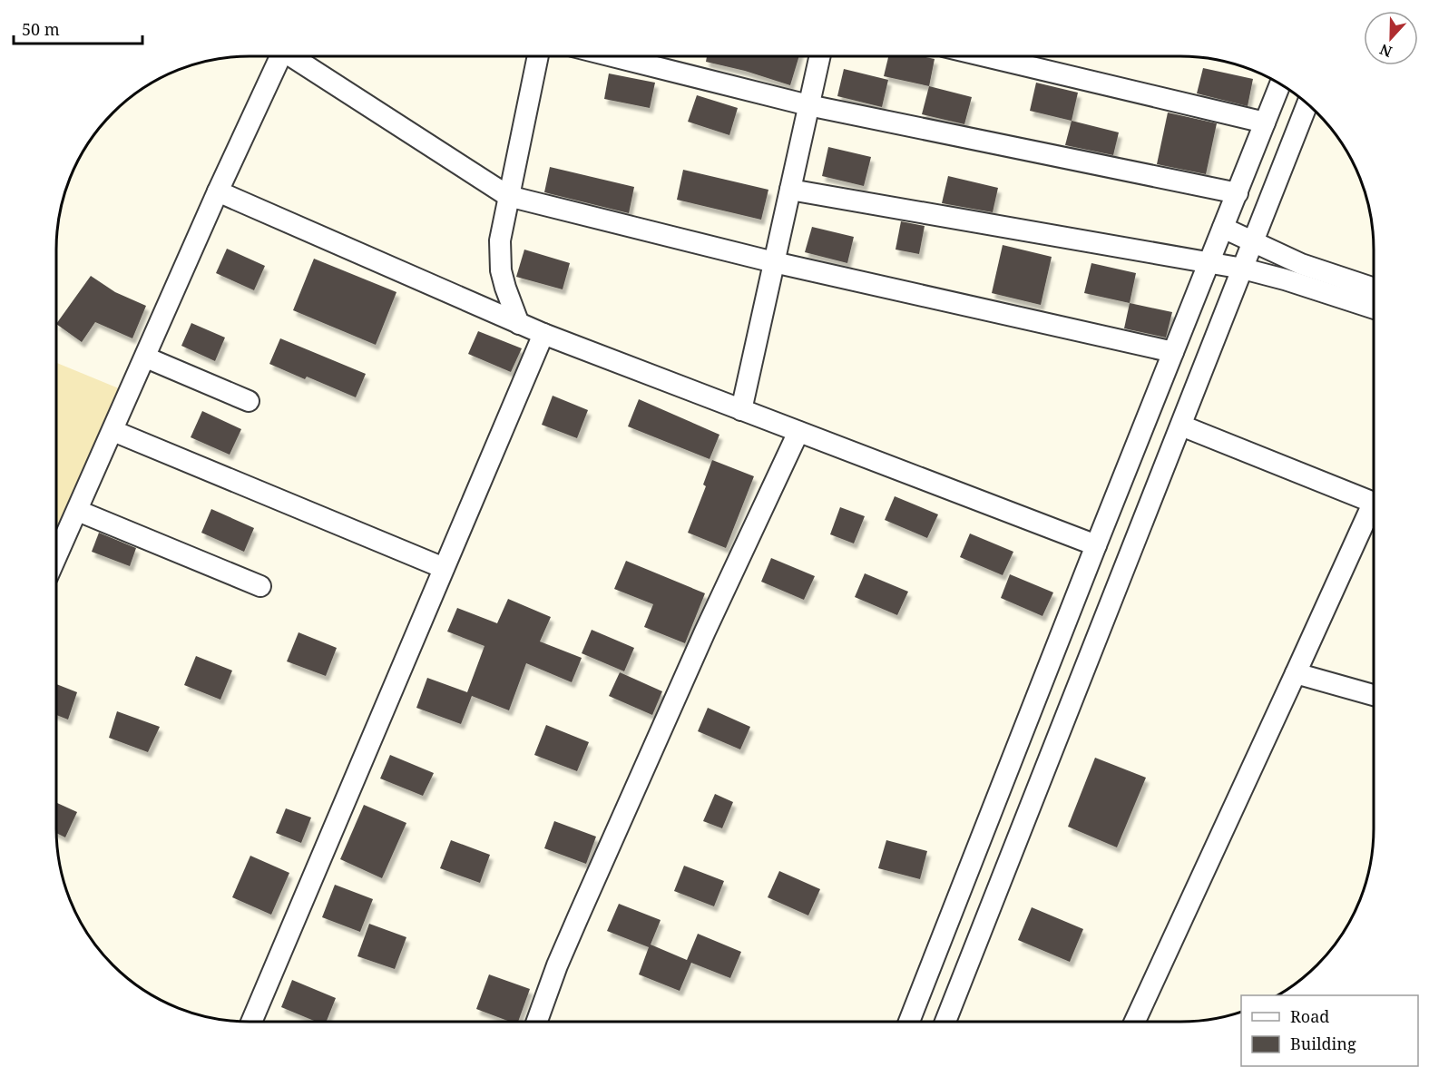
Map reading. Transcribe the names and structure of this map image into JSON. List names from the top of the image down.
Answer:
{
  "legend": ["Road", "Building"],
  "scale_bar": "50 m",
  "north": "bottom"
}
